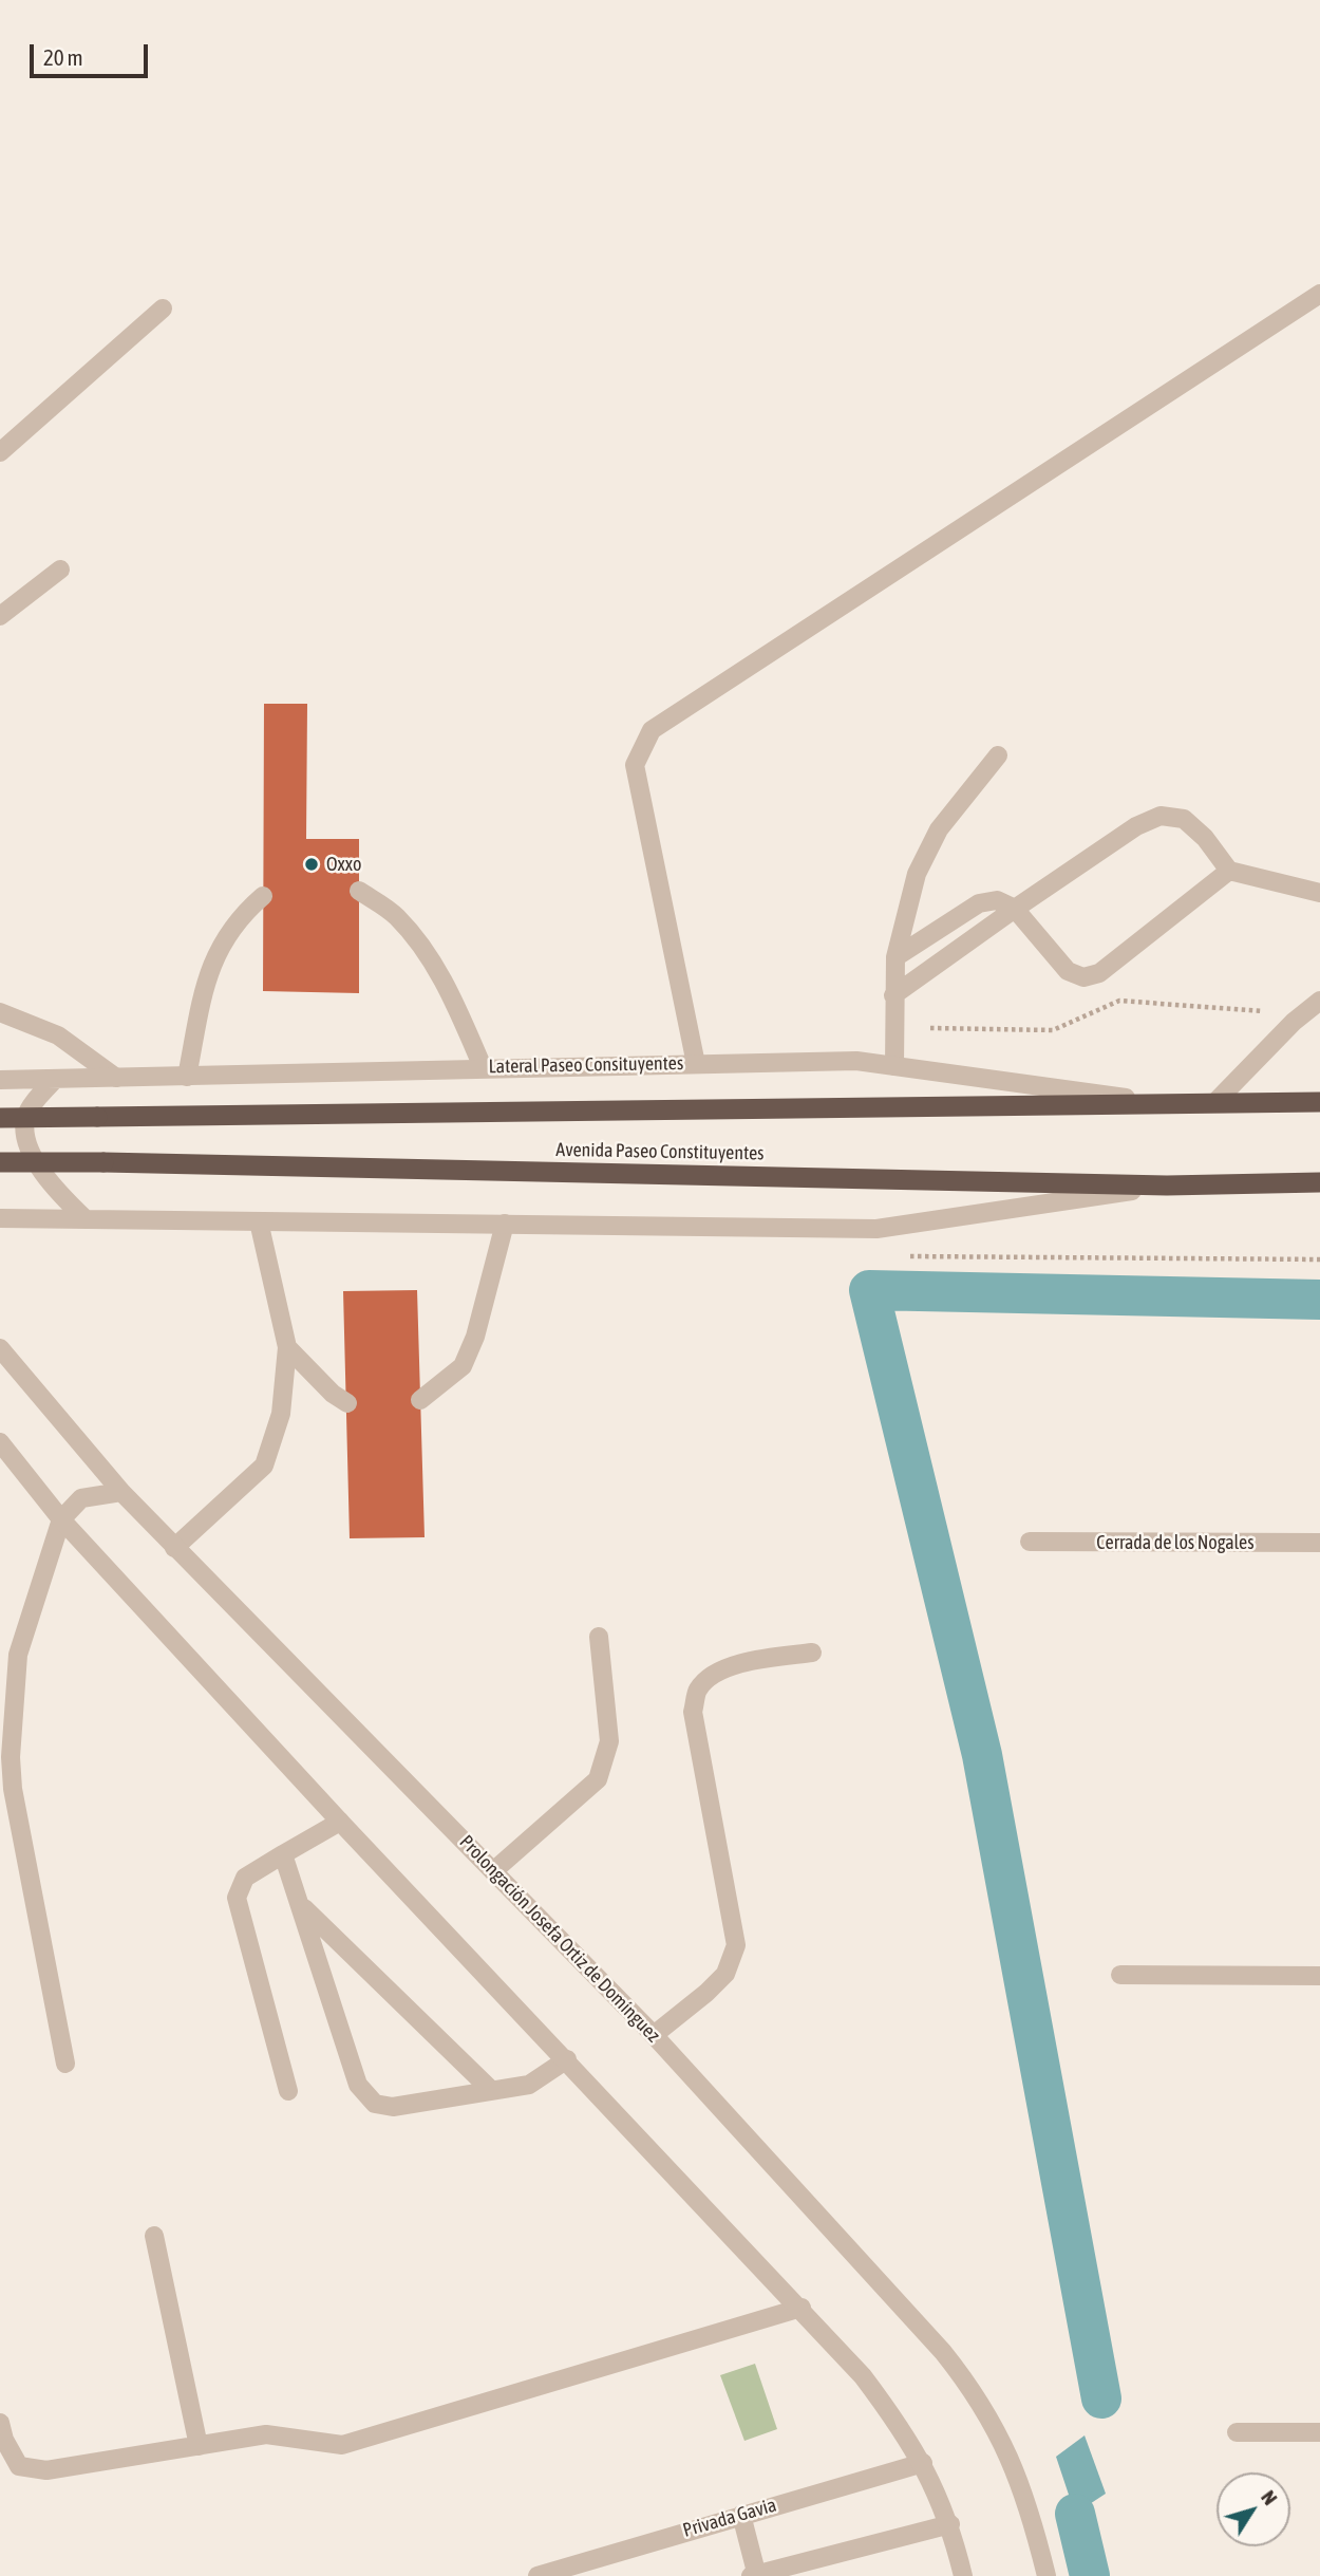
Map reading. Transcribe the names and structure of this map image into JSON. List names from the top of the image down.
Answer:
{
  "streets": {
    "highway": ["Avenida Paseo Constituyentes"],
    "street": [
      "Lateral Paseo Consituyentes",
      "Cerrada de los Nogales",
      "Prolongación Josefa Ortiz de Domínguez",
      "Privada Gavia"
    ]
  },
  "crossings": [
    ["Lateral Paseo Consituyentes", "Avenida Paseo Constituyentes"]
  ],
  "places": ["Oxxo"],
  "scale_bar": "20 m",
  "north": "top right"
}
